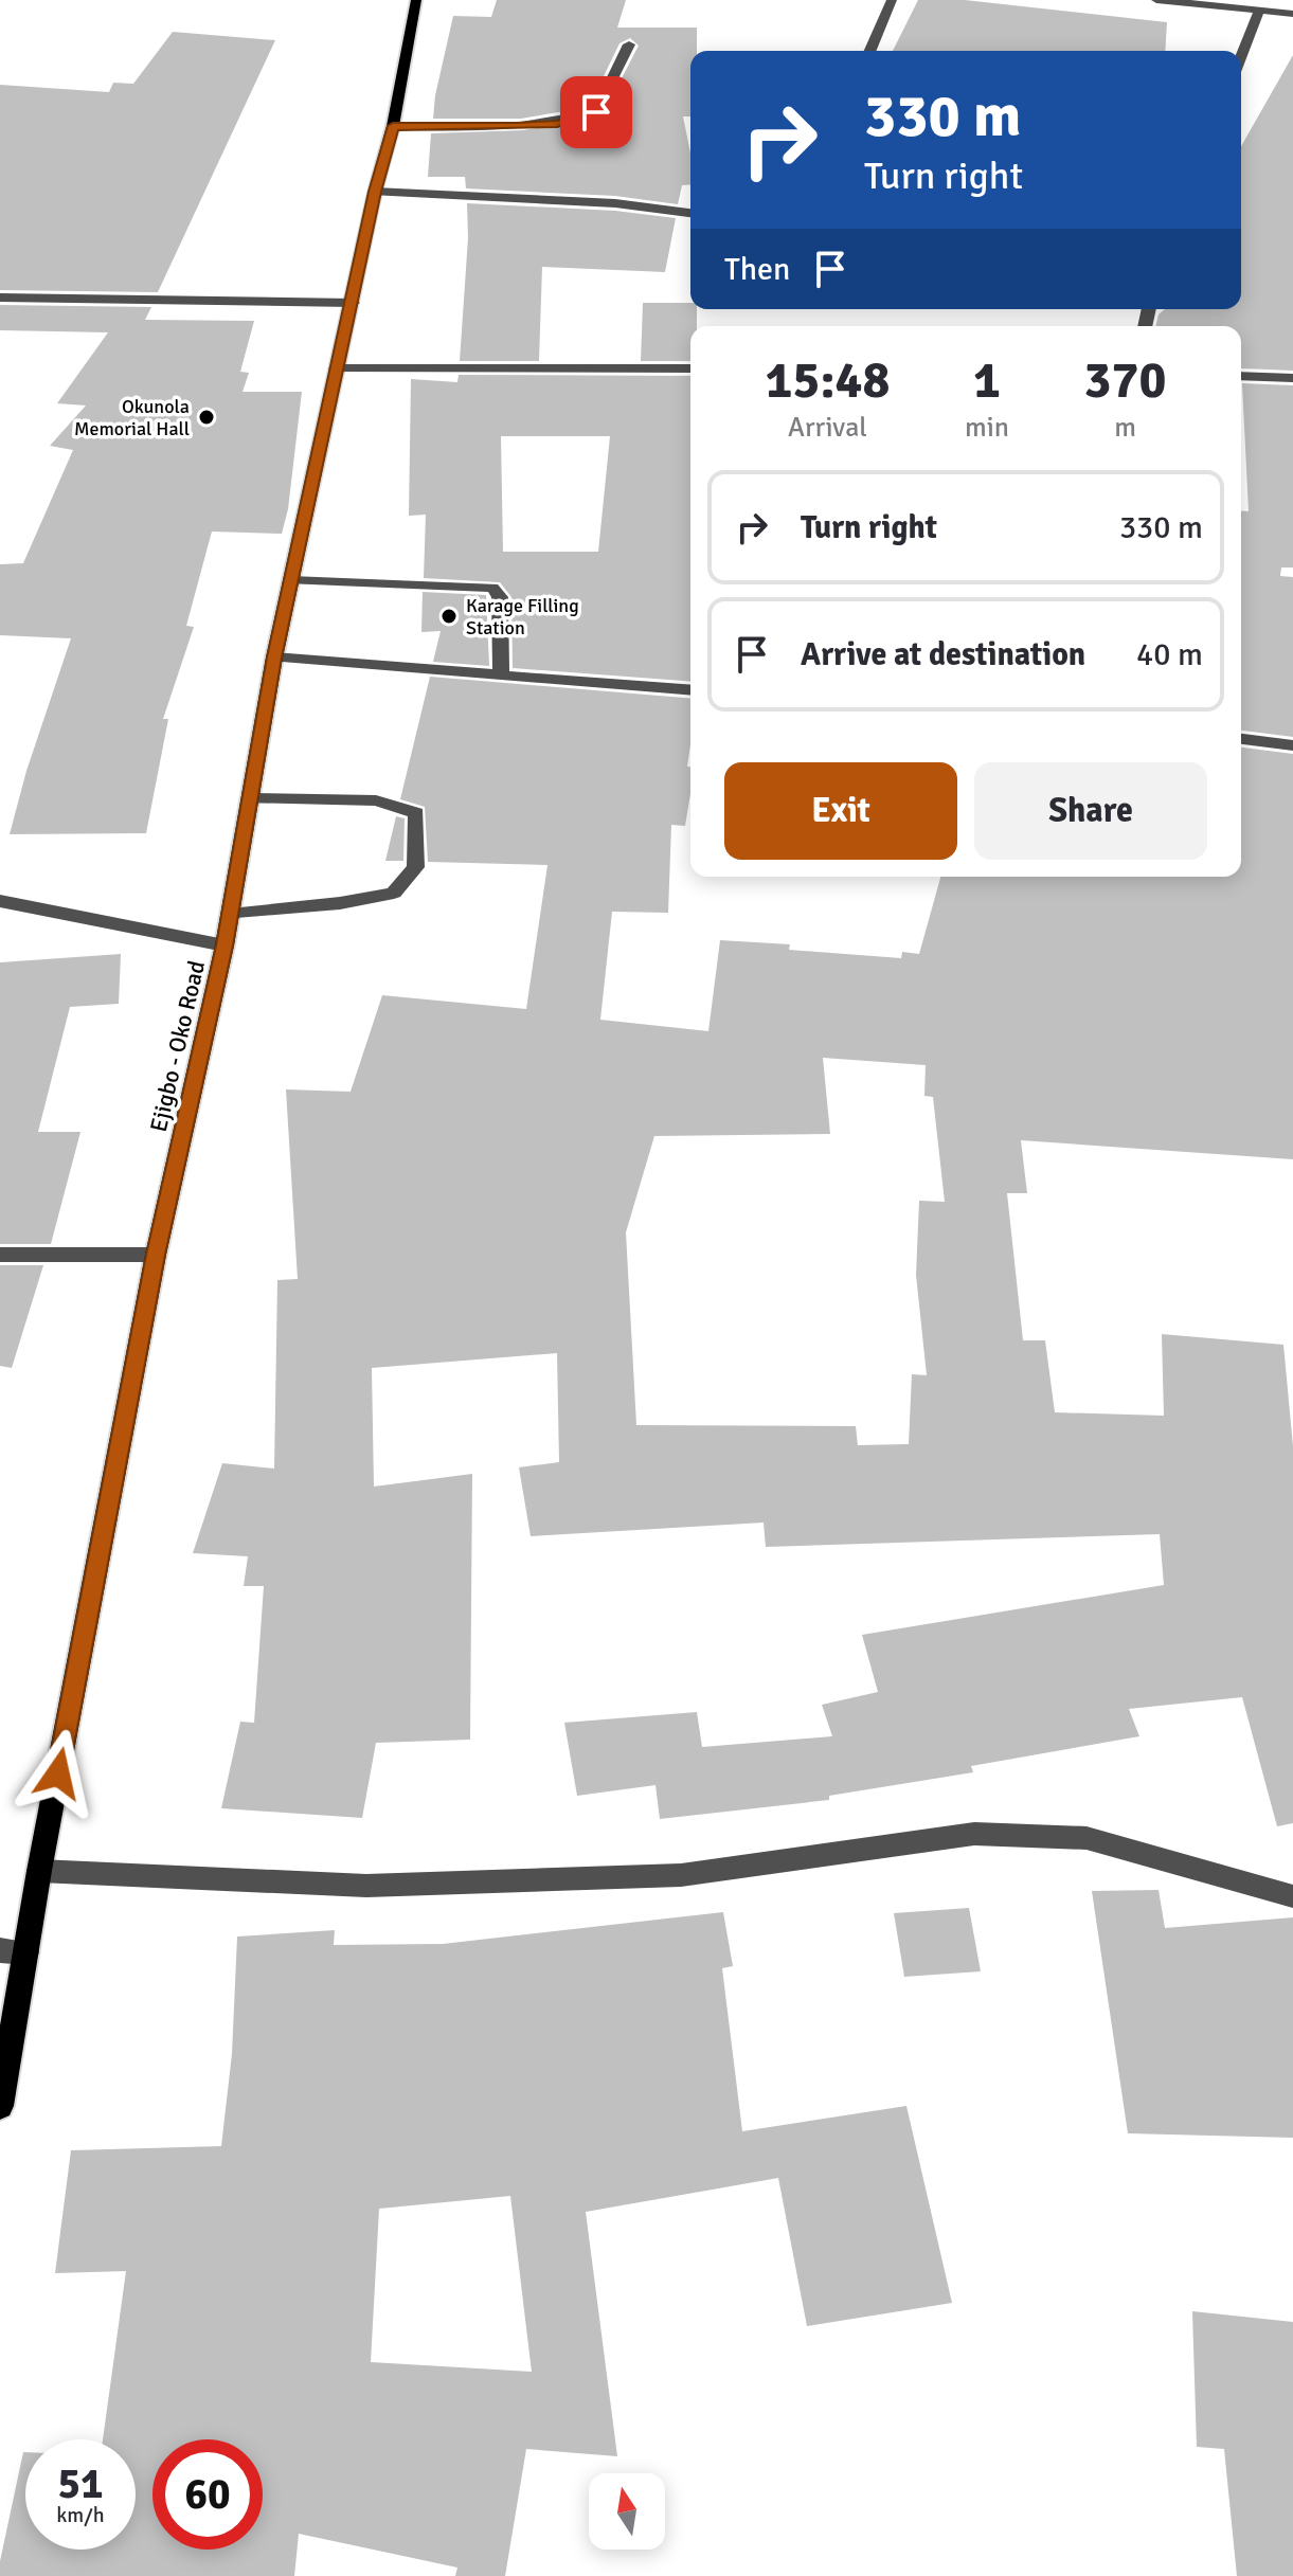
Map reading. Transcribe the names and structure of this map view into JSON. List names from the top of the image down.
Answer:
{
  "streets": {
    "main road": ["Ejigbo - Oko Road"]
  },
  "places": ["Okunola Memorial Hall", "Karage Filling Station"],
  "north": "top",
  "page": {
    "turn": ["330 m", "Turn right"],
    "then": "Then",
    "eta": [
      "15:48",
      "Arrival",
      "1",
      "min",
      "370",
      "m"
    ],
    "list": [
      {
        "name": "Turn right",
        "value": "330 m"
      },
      {
        "name": "Arrive at destination",
        "value": "40 m"
      }
    ],
    "buttons": ["Exit", "Share"],
    "speed": "51 km/h",
    "limit": "60"
  }
}
